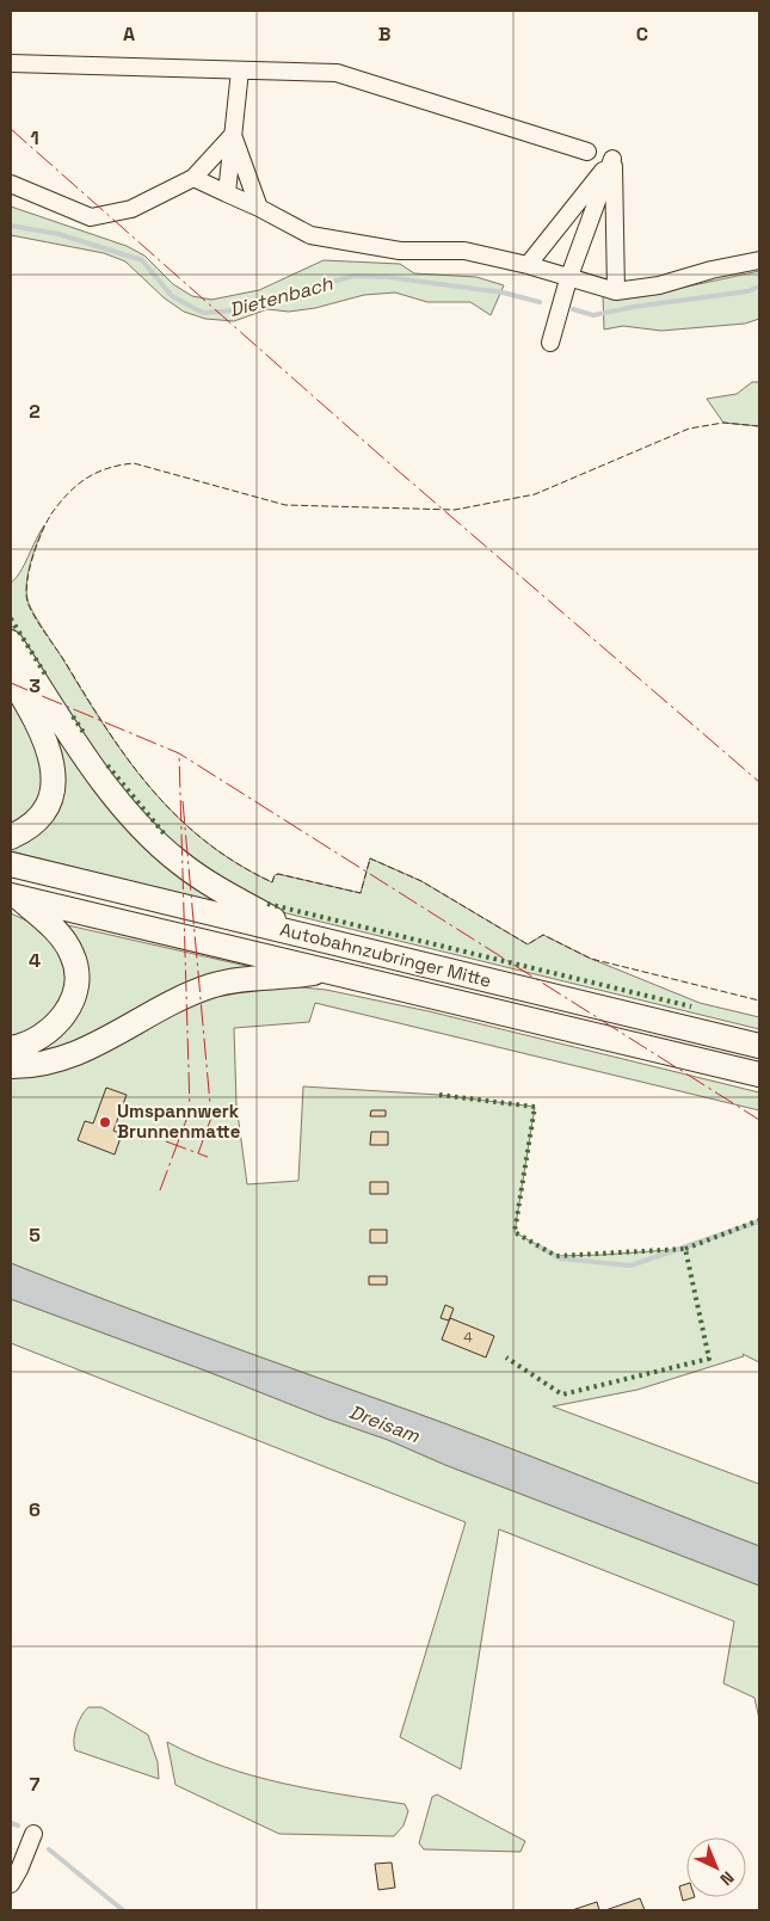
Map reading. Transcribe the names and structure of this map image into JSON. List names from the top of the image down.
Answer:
{
  "streets": {
    "highway": ["Autobahnzubringer Mitte"]
  },
  "water": ["Dietenbach", "Dreisam"],
  "places": ["Umspannwerk Brunnenmatte"],
  "house_numbers": ["4"],
  "north": "bottom right",
  "grid": {
    "columns": ["A", "B", "C"],
    "rows": [
      "1",
      "2",
      "3",
      "4",
      "5",
      "6",
      "7"
    ]
  }
}
